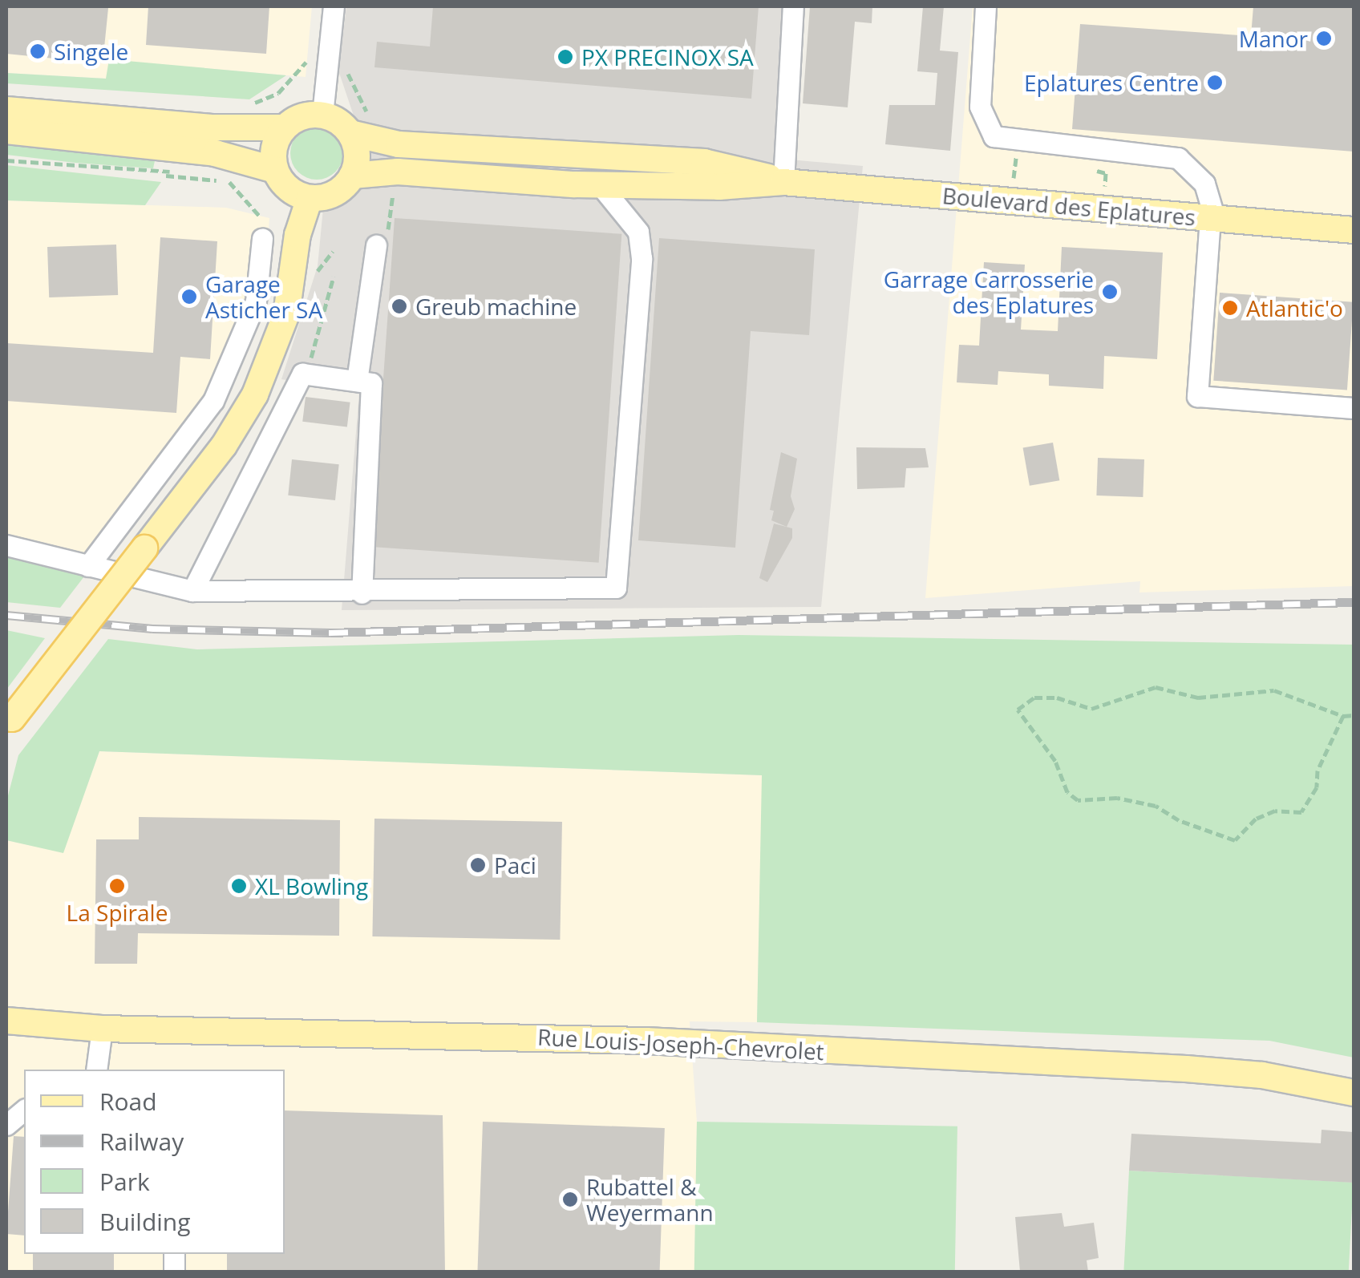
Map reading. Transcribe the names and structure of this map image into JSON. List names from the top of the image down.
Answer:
{
  "streets": {
    "main road": ["Boulevard des Eplatures", "Rue Louis-Joseph-Chevrolet"]
  },
  "places": [
    "Manor",
    "Singele",
    "PX PRECINOX SA",
    "Eplatures Centre",
    "Garrage Carrosserie des Eplatures",
    "Garage Asticher SA",
    "Greub machine",
    "Atlantic'o",
    "Paci",
    "La Spirale",
    "XL Bowling",
    "Rubattel & Weyermann"
  ],
  "legend": [
    "Road",
    "Railway",
    "Park",
    "Building"
  ]
}
